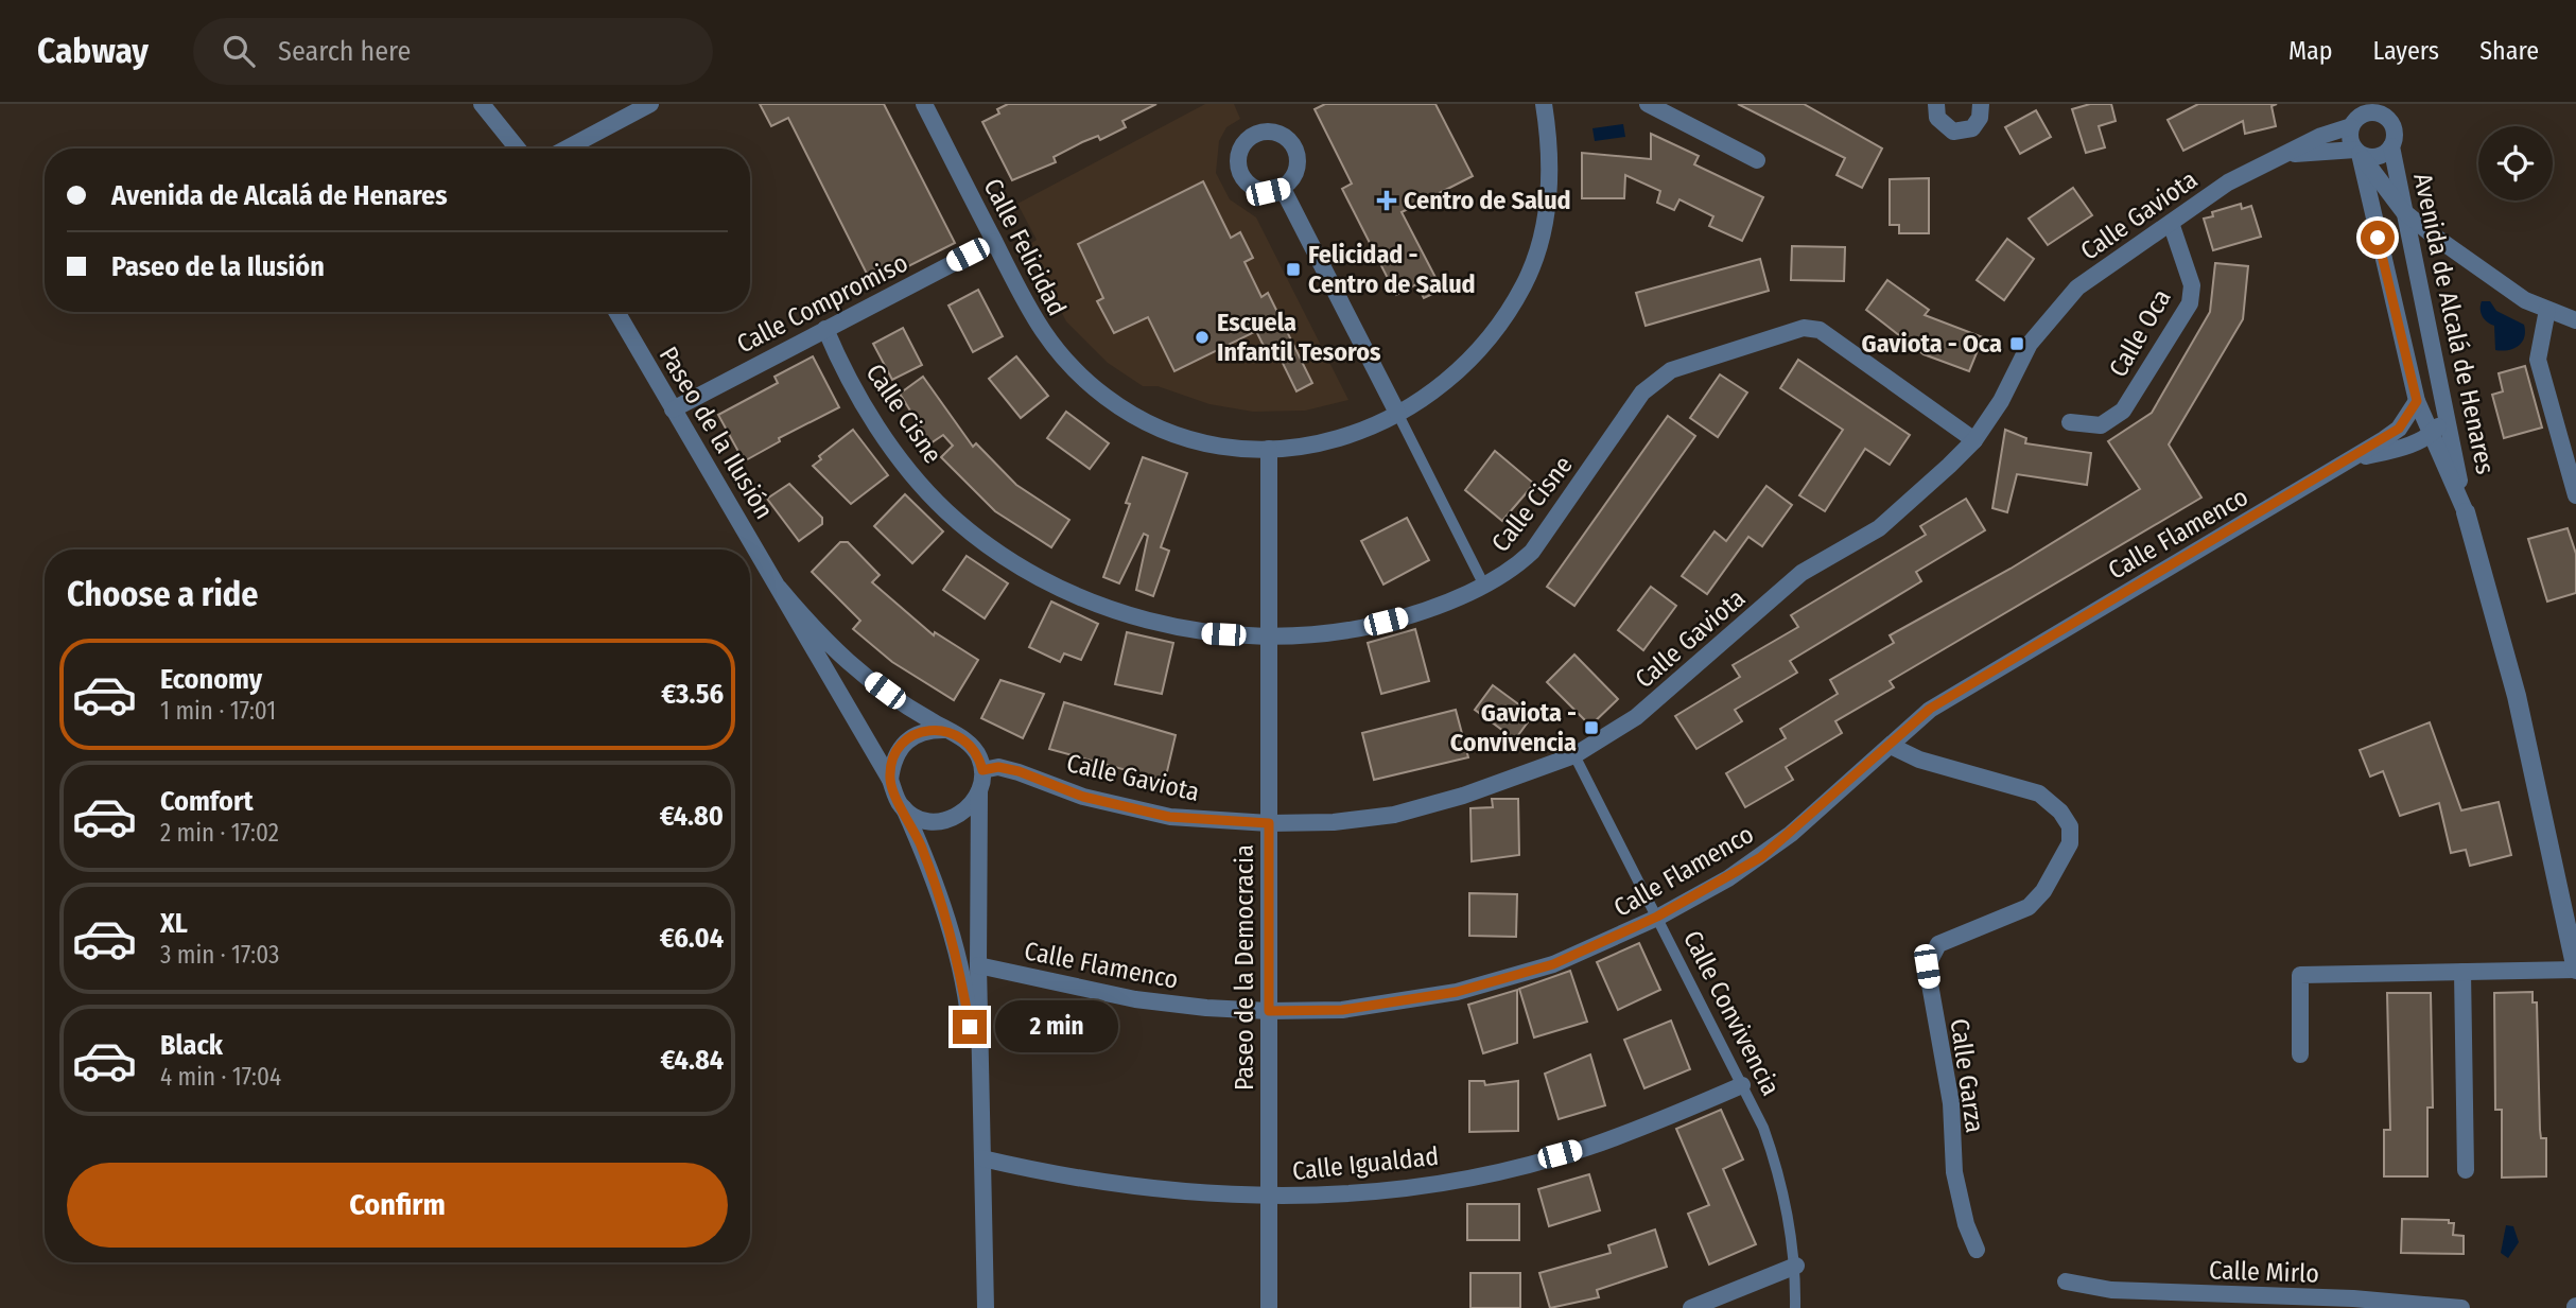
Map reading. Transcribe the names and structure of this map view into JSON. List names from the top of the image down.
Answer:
{
  "streets": {
    "street": [
      "Calle Gaviota",
      "Calle Felicidad",
      "Calle Compromiso",
      "Avenida de Alcalá de Henares",
      "Calle Oca",
      "Calle Cisne",
      "Paseo de la Ilusión",
      "Calle Flamenco",
      "Paseo de la Democracia",
      "Calle Convivencia",
      "Calle Garza",
      "Calle Igualdad",
      "Calle Mirlo"
    ]
  },
  "crossings": [
    ["Calle Gaviota", "Avenida de Alcalá de Henares"],
    ["Calle Gaviota", "Calle Oca"],
    ["Calle Gaviota", "Calle Cisne"],
    ["Calle Gaviota", "Paseo de la Ilusión"],
    ["Calle Gaviota", "Paseo de la Democracia"],
    ["Calle Gaviota", "Calle Convivencia"],
    ["Calle Felicidad", "Calle Compromiso"],
    ["Calle Felicidad", "Paseo de la Democracia"],
    ["Calle Compromiso", "Calle Cisne"],
    ["Calle Compromiso", "Paseo de la Ilusión"],
    ["Avenida de Alcalá de Henares", "Calle Flamenco"],
    ["Calle Cisne", "Paseo de la Democracia"],
    ["Paseo de la Ilusión", "Calle Flamenco"],
    ["Paseo de la Ilusión", "Calle Igualdad"],
    ["Calle Flamenco", "Paseo de la Democracia"],
    ["Calle Flamenco", "Calle Convivencia"],
    ["Calle Flamenco", "Calle Garza"],
    ["Paseo de la Democracia", "Calle Igualdad"],
    ["Calle Convivencia", "Calle Igualdad"]
  ],
  "places": {
    "health": ["Centro de Salud"],
    "transit": ["Felicidad - Centro de Salud", "Gaviota - Oca", "Gaviota - Convivencia"],
    "other": ["Escuela Infantil Tesoros"]
  },
  "page": {
    "header": "Cabway",
    "search": "Search here",
    "nav": ["Map", "Layers", "Share"],
    "banner": ["Avenida de Alcalá de Henares", "Paseo de la Ilusión"],
    "heading": "Choose a ride",
    "list": [
      {
        "name": "Economy",
        "note": "1 min · 17:01",
        "value": "€3.56"
      },
      {
        "name": "Comfort",
        "note": "2 min · 17:02",
        "value": "€4.80"
      },
      {
        "name": "XL",
        "note": "3 min · 17:03",
        "value": "€6.04"
      },
      {
        "name": "Black",
        "note": "4 min · 17:04",
        "value": "€4.84"
      }
    ],
    "bubble": "2 min",
    "buttons": "Confirm"
  }
}
